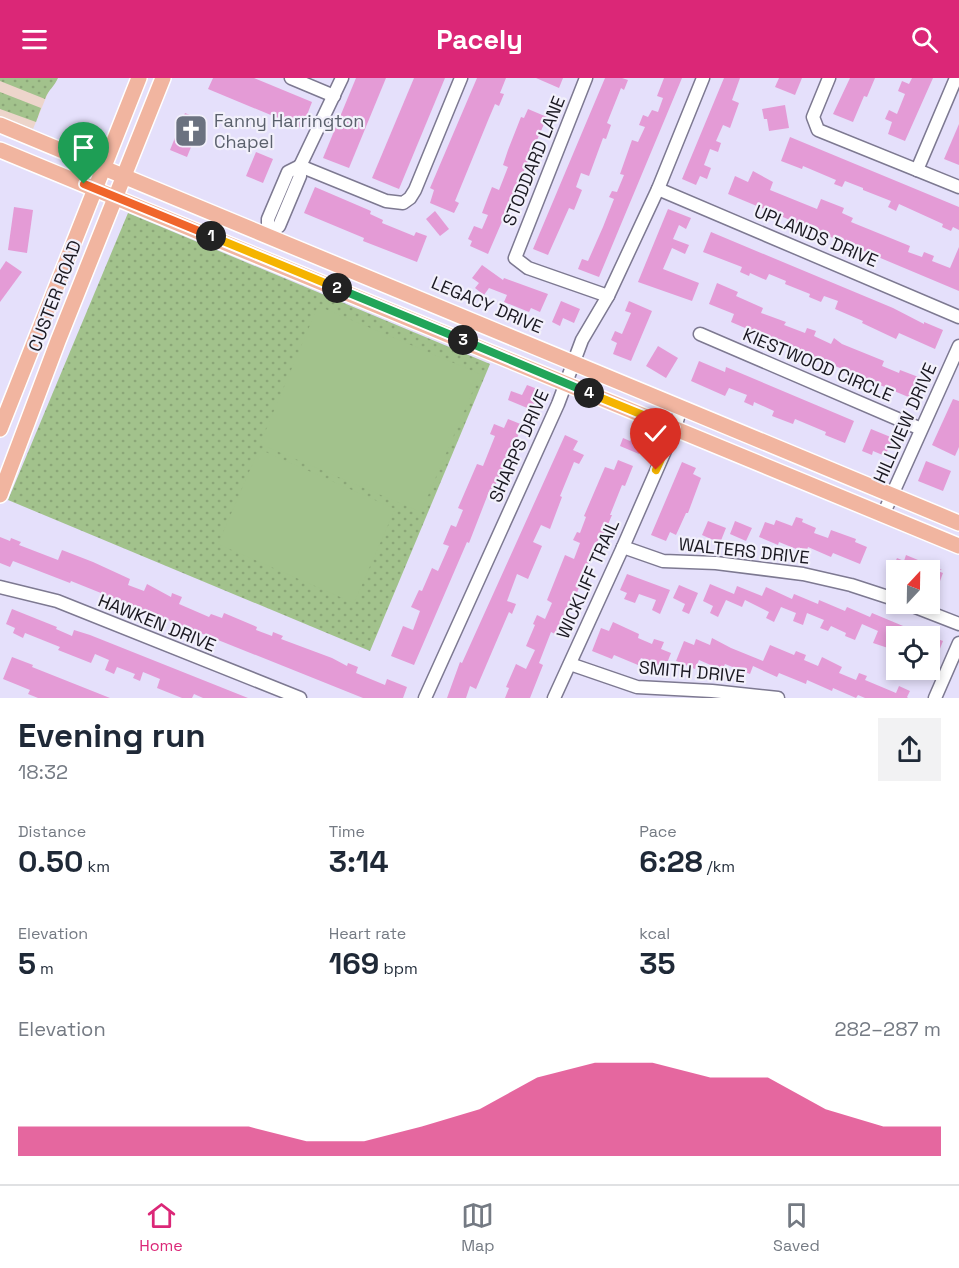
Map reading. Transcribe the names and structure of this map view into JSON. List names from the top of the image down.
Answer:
{
  "streets": {
    "main road": ["CUSTER ROAD", "LEGACY DRIVE"],
    "street": [
      "STODDARD LANE",
      "UPLANDS DRIVE",
      "KIESTWOOD CIRCLE",
      "HILLVIEW DRIVE",
      "SHARPS DRIVE",
      "WALTERS DRIVE",
      "WICKLIFF TRAIL",
      "HAWKEN DRIVE",
      "SMITH DRIVE"
    ]
  },
  "crossings": [
    ["STODDARD LANE", "SHARPS DRIVE"],
    ["UPLANDS DRIVE", "SHARPS DRIVE"],
    ["CUSTER ROAD", "LEGACY DRIVE"],
    ["LEGACY DRIVE", "HILLVIEW DRIVE"],
    ["LEGACY DRIVE", "SHARPS DRIVE"],
    ["LEGACY DRIVE", "WICKLIFF TRAIL"],
    ["KIESTWOOD CIRCLE", "HILLVIEW DRIVE"],
    ["WALTERS DRIVE", "WICKLIFF TRAIL"],
    ["WICKLIFF TRAIL", "SMITH DRIVE"]
  ],
  "places": {
    "church": ["Fanny Harrington Chapel"]
  },
  "north": "top",
  "page": {
    "header": "Pacely",
    "pins": [
      "1",
      "2",
      "3",
      "4"
    ],
    "heading": ["Evening run", "18:32"],
    "stats": [
      ["Distance", "0.50 km"],
      ["Time", "3:14"],
      ["Pace", "6:28 /km"],
      ["Elevation", "5 m"],
      ["Heart rate", "169 bpm"],
      ["kcal", "35"]
    ],
    "chart": ["Elevation", "282–287 m"],
    "tabs": ["Home", "Map", "Saved"]
  }
}
